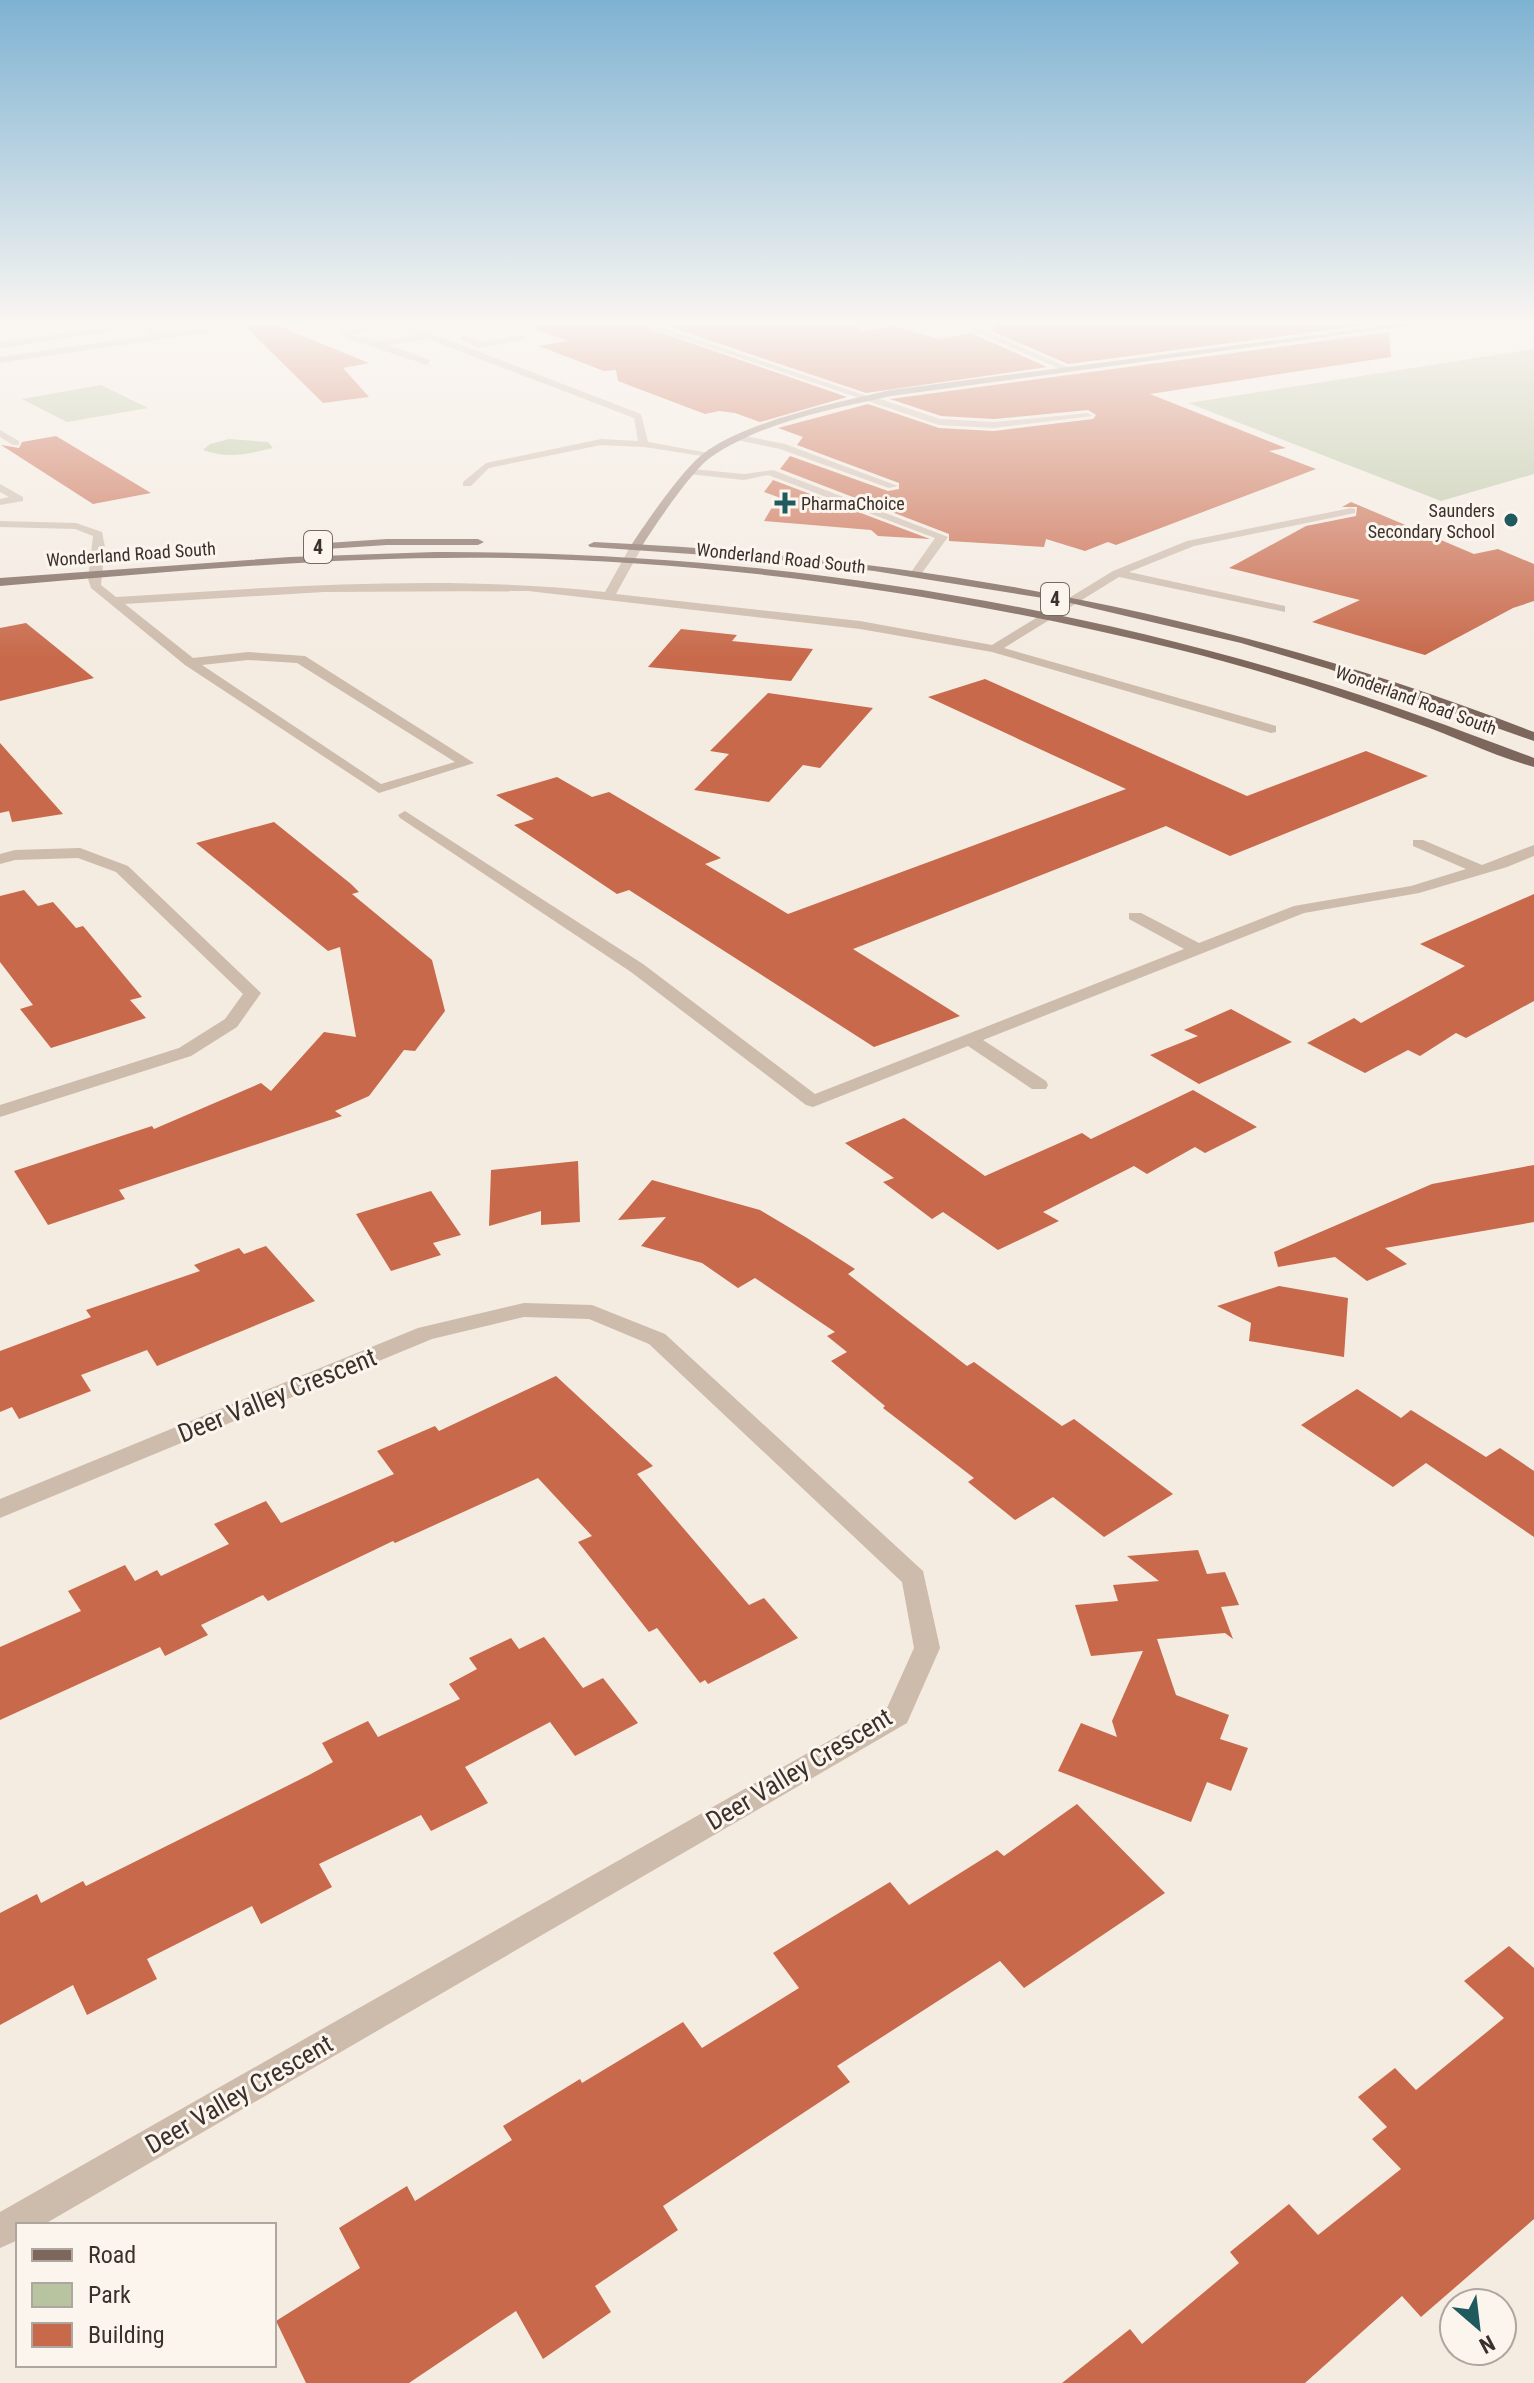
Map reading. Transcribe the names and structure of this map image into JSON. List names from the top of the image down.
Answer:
{
  "streets": {
    "main road": ["4", "Wonderland Road South"],
    "street": ["Deer Valley Crescent"]
  },
  "places": {
    "health": ["PharmaChoice"],
    "other": ["Saunders Secondary School"]
  },
  "legend": ["Road", "Park", "Building"],
  "north": "bottom right"
}
